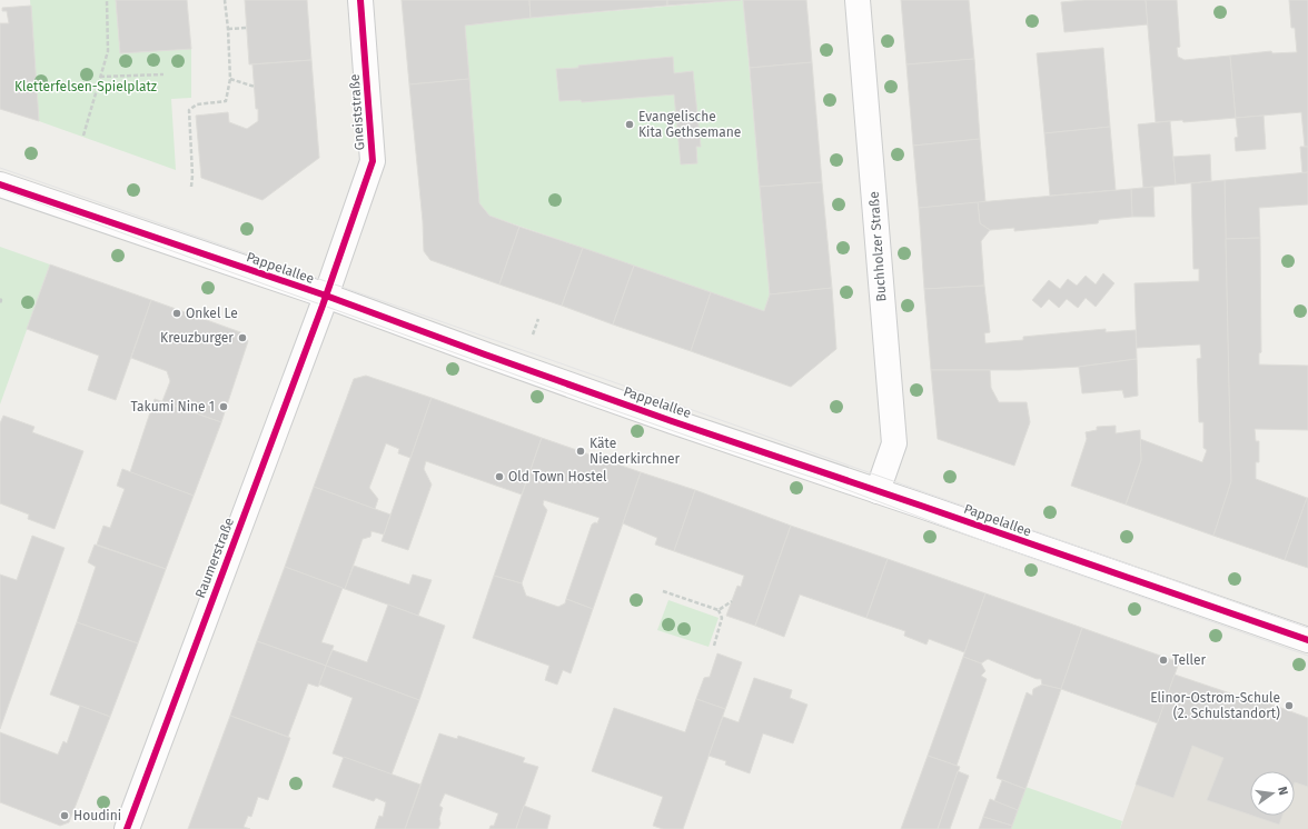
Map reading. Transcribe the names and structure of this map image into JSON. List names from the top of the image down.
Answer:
{
  "streets": {
    "street": [
      "Gneiststraße",
      "Buchholzer Straße",
      "Pappelallee",
      "Raumerstraße"
    ]
  },
  "crossings": [
    ["Gneiststraße", "Pappelallee"],
    ["Gneiststraße", "Raumerstraße"],
    ["Buchholzer Straße", "Pappelallee"],
    ["Pappelallee", "Raumerstraße"]
  ],
  "parks": ["Kletterfelsen-Spielplatz"],
  "places": [
    "Evangelische Kita Gethsemane",
    "Onkel Le",
    "Kreuzburger",
    "Takumi Nine 1",
    "Käte Niederkirchner",
    "Old Town Hostel",
    "Teller",
    "Elinor-Ostrom-Schule (2. Schulstandort)",
    "Houdini"
  ],
  "north": "right"
}
